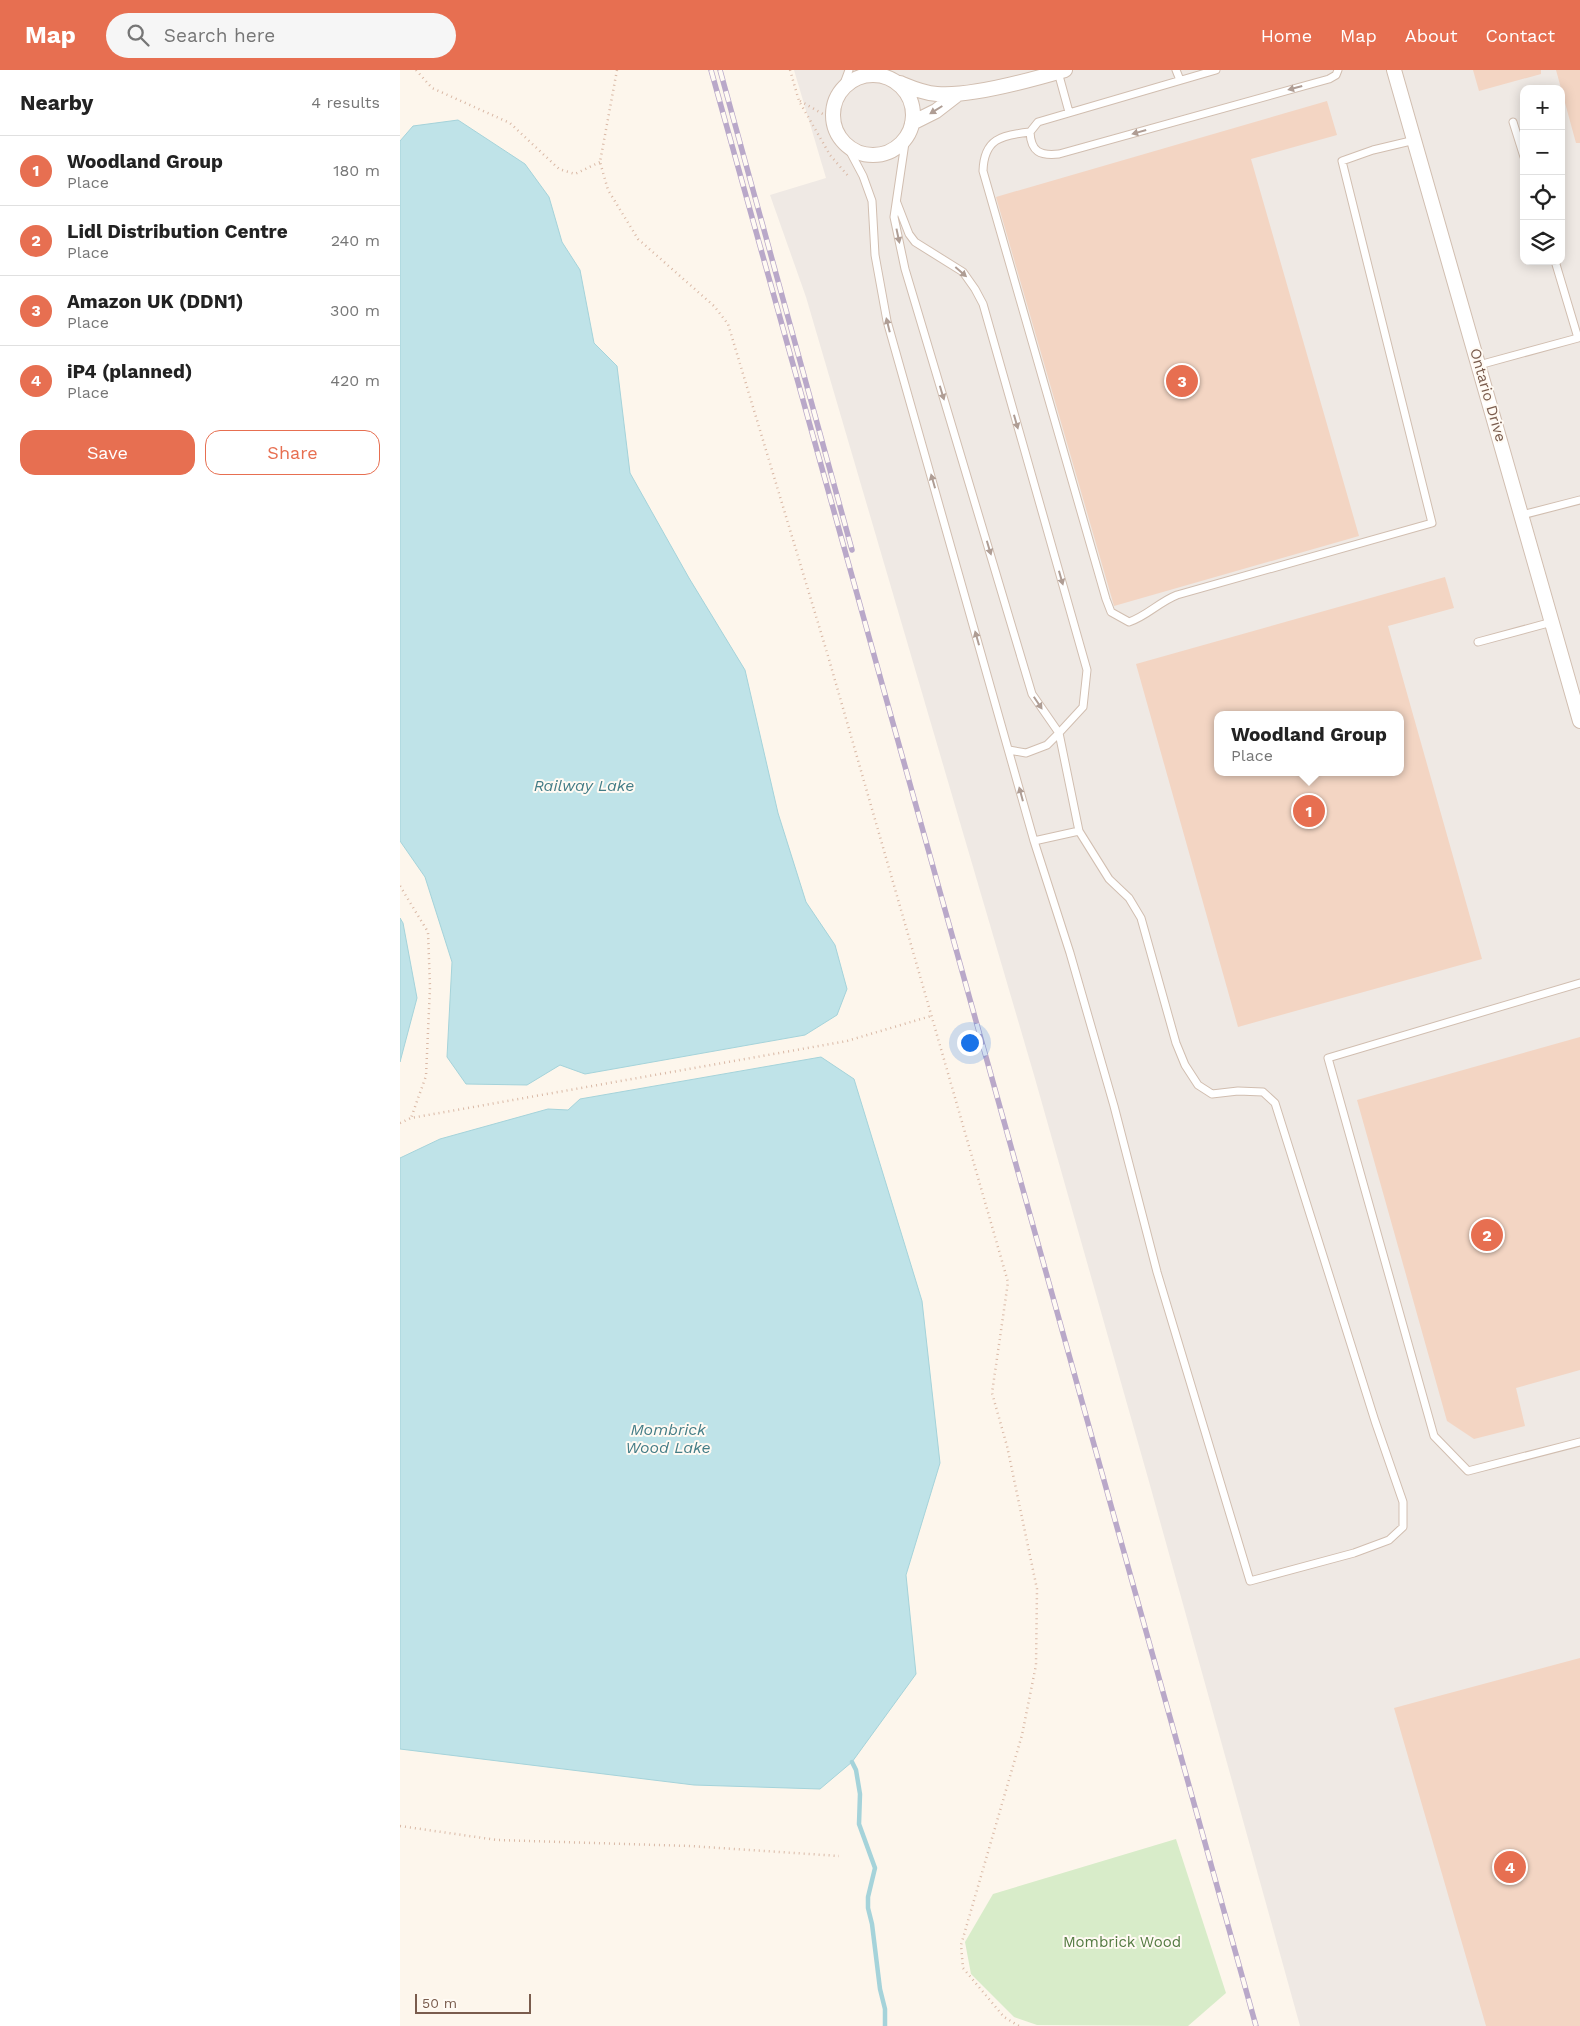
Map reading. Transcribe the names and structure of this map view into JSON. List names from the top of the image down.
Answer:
{
  "streets": {
    "street": ["Ontario Drive"]
  },
  "water": ["Railway Lake", "Mombrick Wood Lake"],
  "parks": ["Mombrick Wood"],
  "scale_bar": "50 m",
  "page": {
    "header": "Map",
    "search": "Search here",
    "nav": [
      "Home",
      "Map",
      "About",
      "Contact"
    ],
    "heading": ["Nearby", "4 results"],
    "map_buttons": ["+", "−"],
    "list": [
      {
        "mark": "1",
        "name": "Woodland Group",
        "note": "Place",
        "value": "180 m"
      },
      {
        "mark": "2",
        "name": "Lidl Distribution Centre",
        "note": "Place",
        "value": "240 m"
      },
      {
        "mark": "3",
        "name": "Amazon UK (DDN1)",
        "note": "Place",
        "value": "300 m"
      },
      {
        "mark": "4",
        "name": "iP4 (planned)",
        "note": "Place",
        "value": "420 m"
      }
    ],
    "pins": [
      "3",
      "1",
      "2",
      "4"
    ],
    "buttons": ["Save", "Share"],
    "popup": ["Woodland Group", "Place"],
    "scale": "50 m"
  }
}
